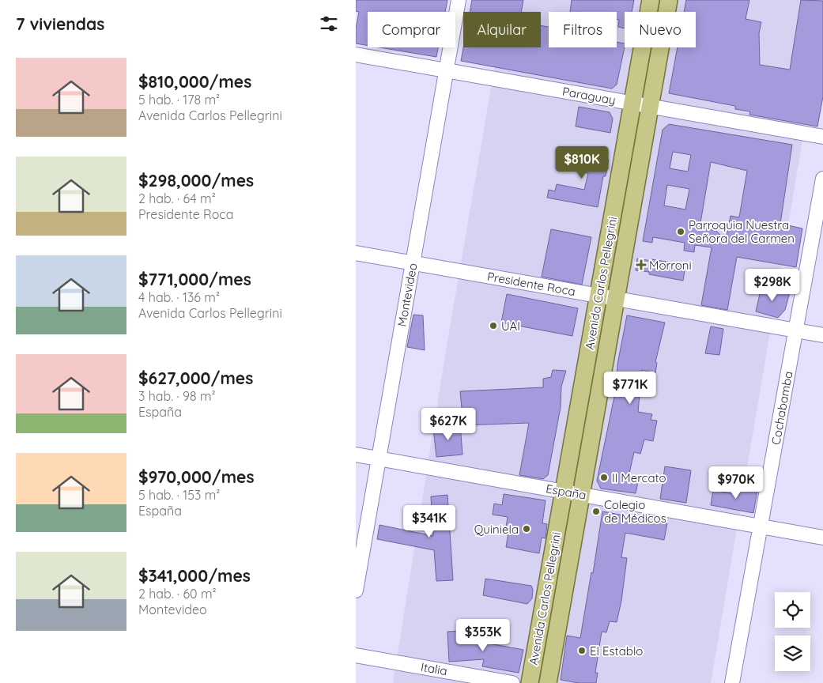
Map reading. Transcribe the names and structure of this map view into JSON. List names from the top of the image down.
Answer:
{
  "streets": {
    "main road": ["Avenida Carlos Pellegrini"],
    "street": [
      "Paraguay",
      "Presidente Roca",
      "Montevideo",
      "Cochabamba",
      "España",
      "Italia"
    ]
  },
  "crossings": [
    ["Paraguay", "Avenida Carlos Pellegrini"],
    ["Paraguay", "Montevideo"],
    ["Avenida Carlos Pellegrini", "Presidente Roca"],
    ["Avenida Carlos Pellegrini", "España"],
    ["Presidente Roca", "Montevideo"],
    ["Presidente Roca", "Cochabamba"],
    ["Montevideo", "España"],
    ["Cochabamba", "España"]
  ],
  "places": {
    "other": [
      "Parroquia Nuestra Señora del Carmen",
      "UAI",
      "Il Mercato",
      "Colegio de Médicos",
      "Quiniela",
      "El Establo"
    ],
    "health": ["Morroni"]
  },
  "page": {
    "heading": "7 viviendas",
    "chip": [
      "Comprar",
      "Alquilar",
      "Filtros",
      "Nuevo"
    ],
    "list": [
      {
        "name": "$810,000/mes",
        "note": "5 hab. · 178 m² · Avenida Carlos Pellegrini"
      },
      {
        "name": "$298,000/mes",
        "note": "2 hab. · 64 m² · Presidente Roca"
      },
      {
        "name": "$771,000/mes",
        "note": "4 hab. · 136 m² · Avenida Carlos Pellegrini"
      },
      {
        "name": "$627,000/mes",
        "note": "3 hab. · 98 m² · España"
      },
      {
        "name": "$970,000/mes",
        "note": "5 hab. · 153 m² · España"
      },
      {
        "name": "$341,000/mes",
        "note": "2 hab. · 60 m² · Montevideo"
      }
    ],
    "price": [
      "$810K",
      "$298K",
      "$771K",
      "$627K",
      "$970K",
      "$341K",
      "$353K"
    ]
  }
}
